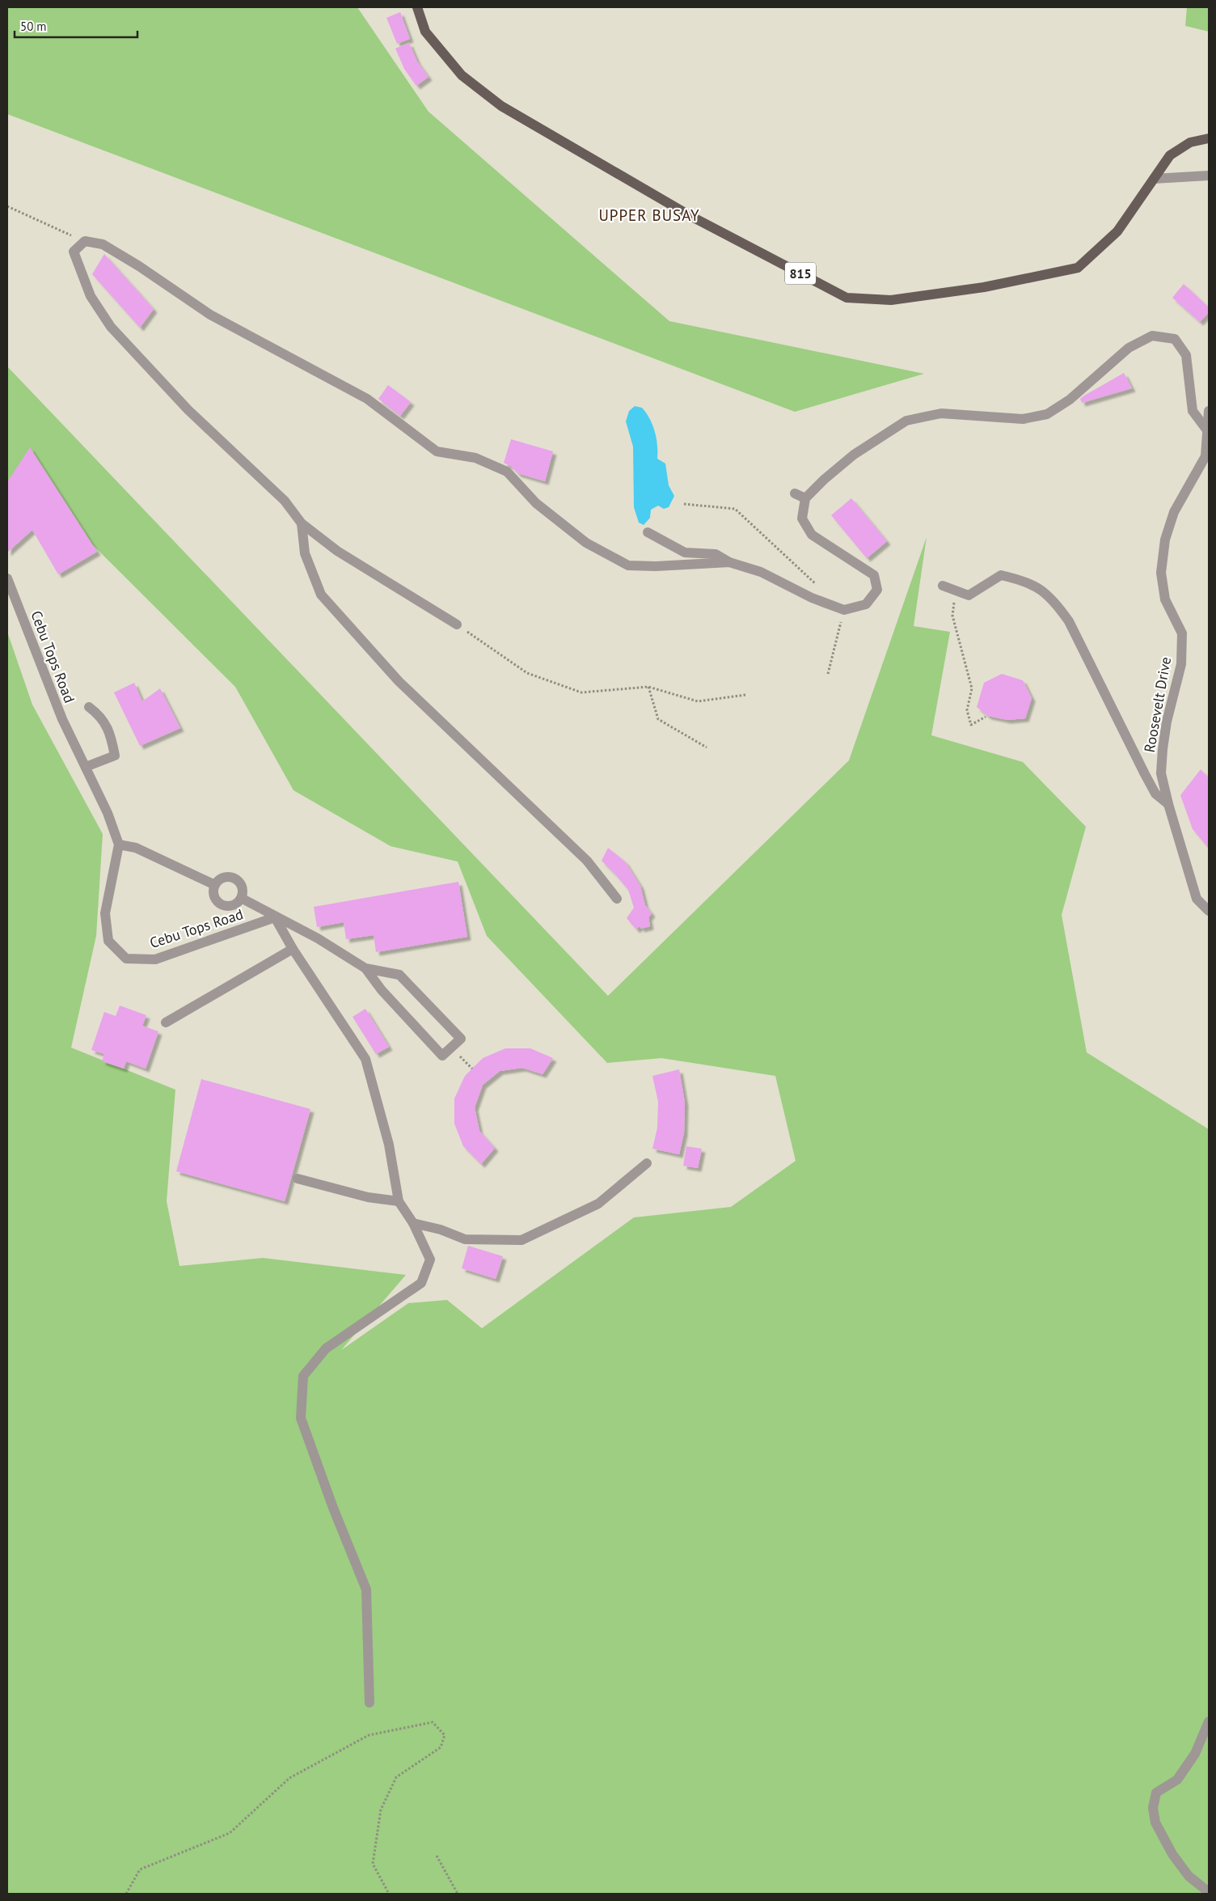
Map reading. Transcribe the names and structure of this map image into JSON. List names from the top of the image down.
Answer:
{
  "streets": {
    "main road": ["815"],
    "street": ["Cebu Tops Road", "Roosevelt Drive"]
  },
  "districts": ["UPPER BUSAY"],
  "scale_bar": "50 m"
}
